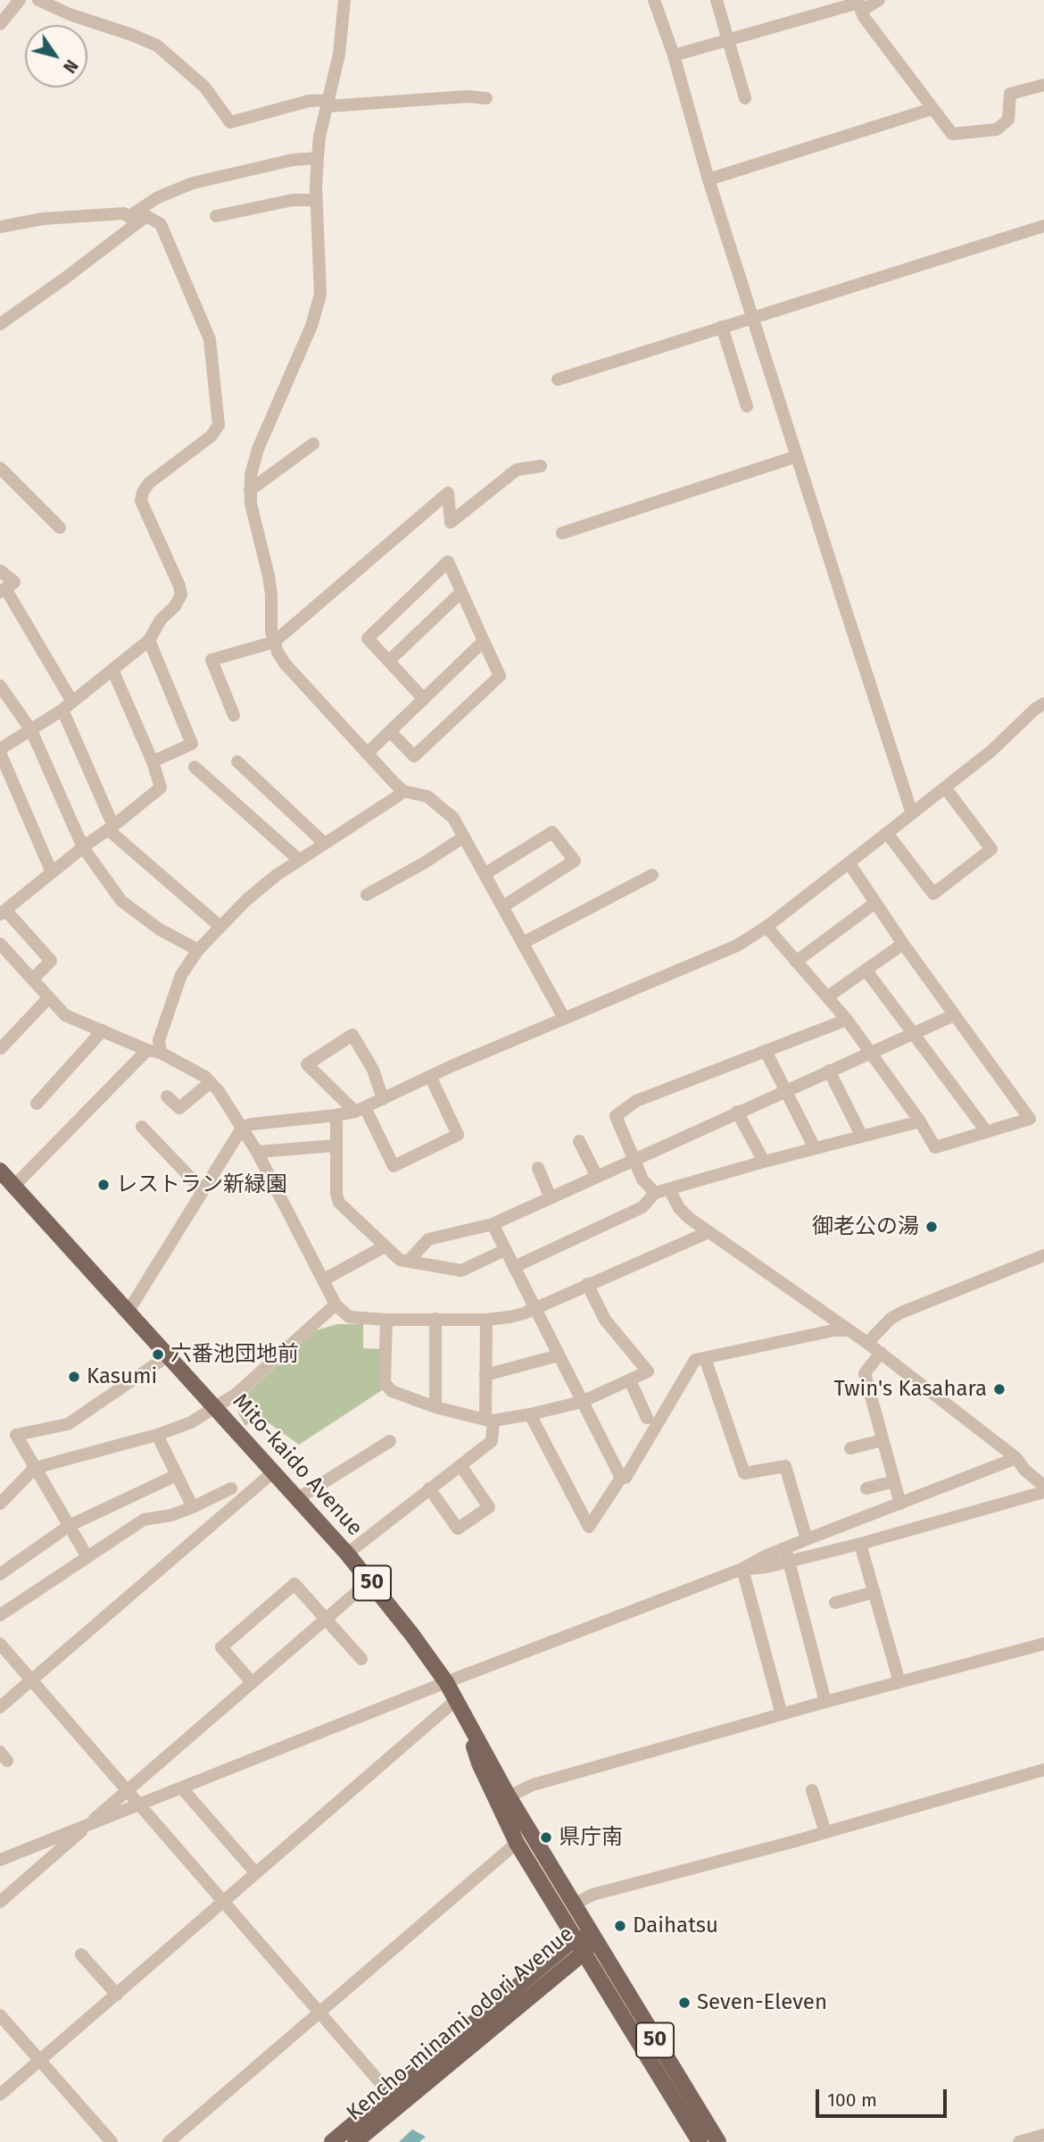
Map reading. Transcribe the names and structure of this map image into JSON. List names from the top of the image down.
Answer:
{
  "streets": {
    "main road": ["Mito-kaido Avenue", "50", "Kencho-minami odori Avenue"]
  },
  "crossings": [
    ["Mito-kaido Avenue", "Kencho-minami odori Avenue"]
  ],
  "places": [
    "レストラン新緑園",
    "御老公の湯",
    "六番池団地前",
    "Kasumi",
    "Twin's Kasahara",
    "県庁南",
    "Daihatsu",
    "Seven-Eleven"
  ],
  "scale_bar": "100 m",
  "north": "bottom right"
}
